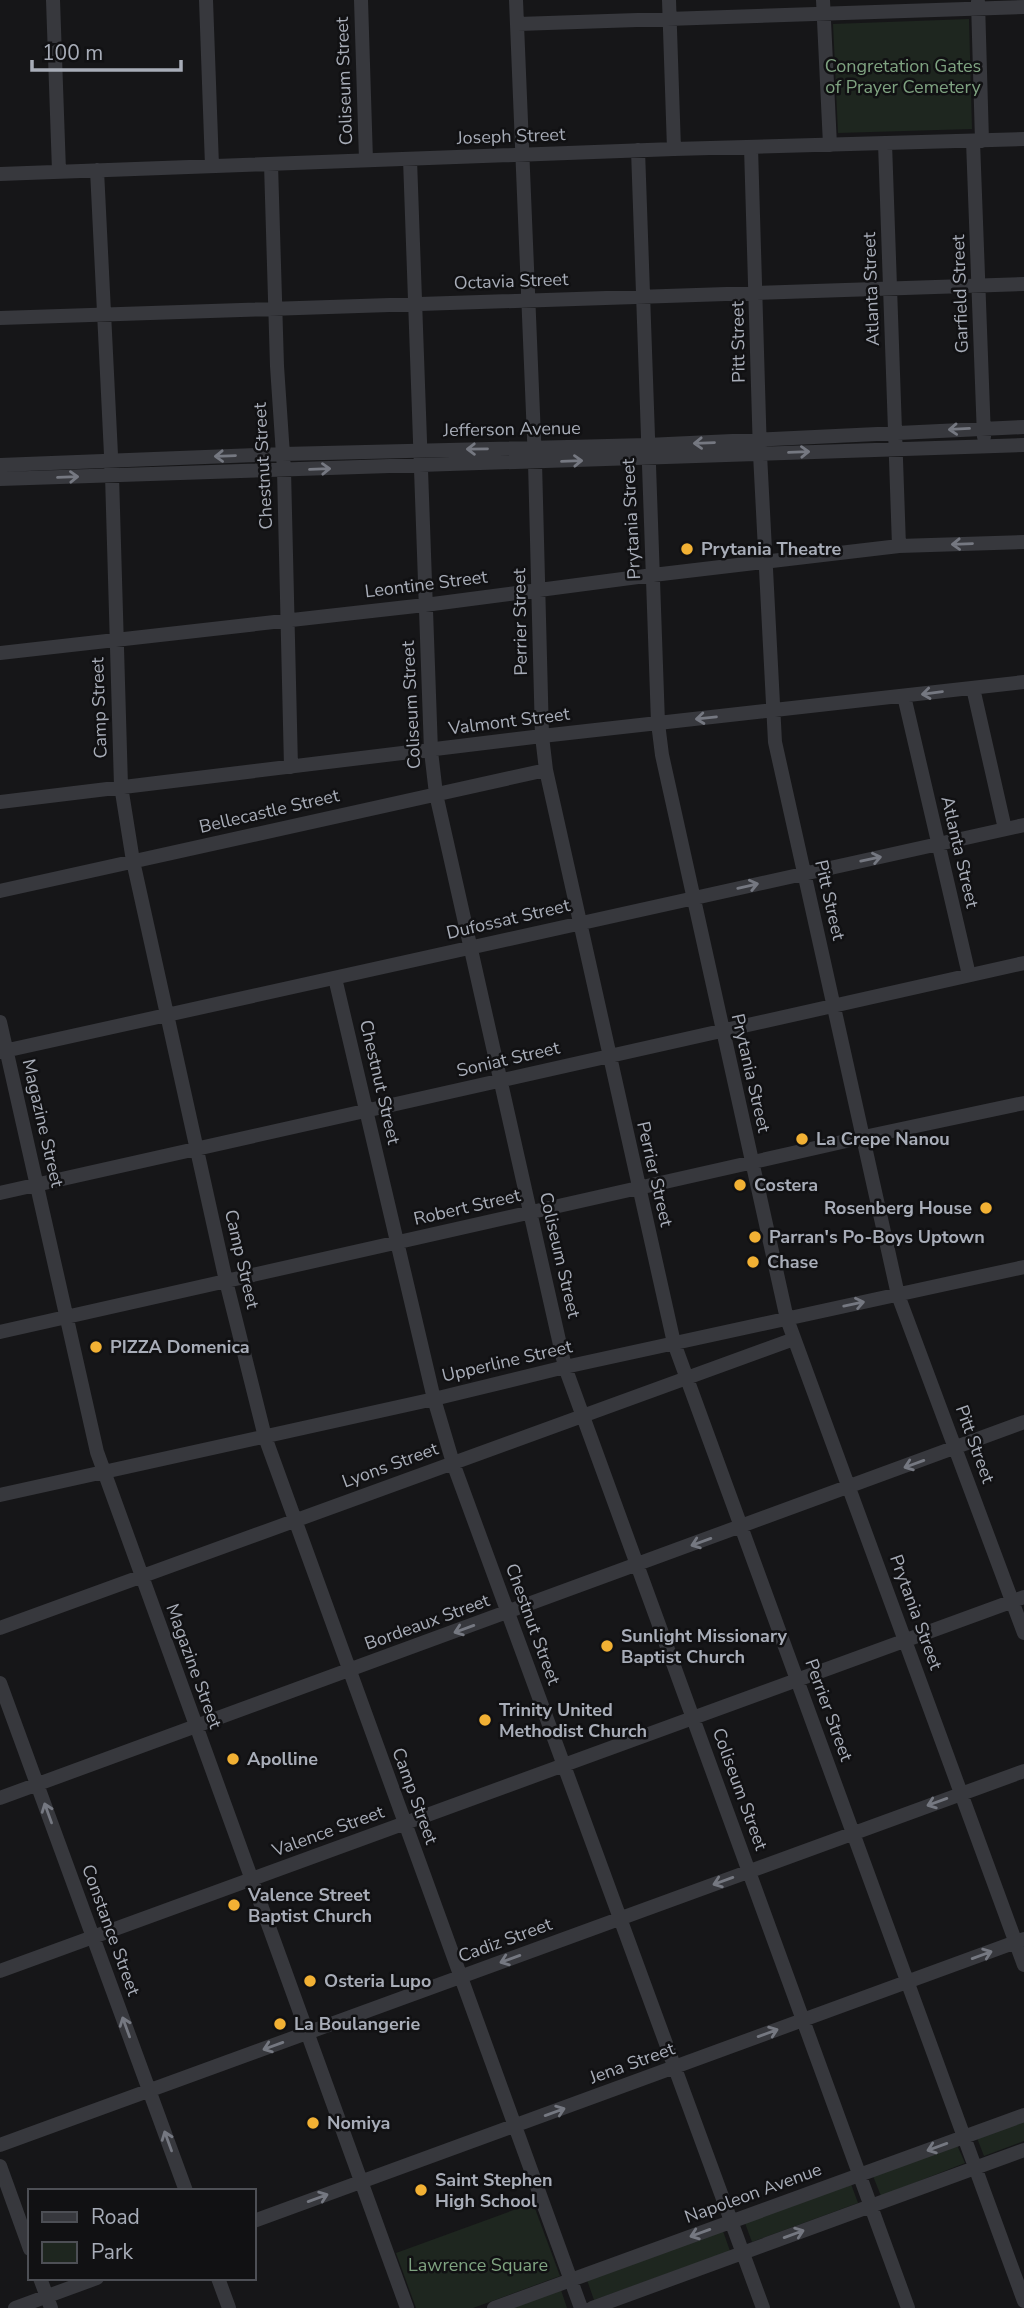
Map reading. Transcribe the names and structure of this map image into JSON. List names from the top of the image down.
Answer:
{
  "streets": {
    "street": [
      "Coliseum Street",
      "Joseph Street",
      "Octavia Street",
      "Atlanta Street",
      "Garfield Street",
      "Pitt Street",
      "Jefferson Avenue",
      "Chestnut Street",
      "Prytania Street",
      "Leontine Street",
      "Perrier Street",
      "Camp Street",
      "Valmont Street",
      "Bellecastle Street",
      "Dufossat Street",
      "Soniat Street",
      "Magazine Street",
      "Robert Street",
      "Upperline Street",
      "Lyons Street",
      "Bordeaux Street",
      "Valence Street",
      "Constance Street",
      "Cadiz Street",
      "Jena Street",
      "Napoleon Avenue"
    ]
  },
  "crossings": [
    ["Coliseum Street", "Joseph Street"],
    ["Coliseum Street", "Octavia Street"],
    ["Coliseum Street", "Jefferson Avenue"],
    ["Coliseum Street", "Leontine Street"],
    ["Coliseum Street", "Valmont Street"],
    ["Coliseum Street", "Bellecastle Street"],
    ["Coliseum Street", "Dufossat Street"],
    ["Coliseum Street", "Soniat Street"],
    ["Coliseum Street", "Robert Street"],
    ["Coliseum Street", "Upperline Street"],
    ["Coliseum Street", "Lyons Street"],
    ["Coliseum Street", "Bordeaux Street"],
    ["Coliseum Street", "Valence Street"],
    ["Coliseum Street", "Cadiz Street"],
    ["Coliseum Street", "Jena Street"],
    ["Coliseum Street", "Napoleon Avenue"],
    ["Joseph Street", "Atlanta Street"],
    ["Joseph Street", "Garfield Street"],
    ["Joseph Street", "Pitt Street"],
    ["Joseph Street", "Chestnut Street"],
    ["Joseph Street", "Prytania Street"],
    ["Joseph Street", "Perrier Street"],
    ["Joseph Street", "Camp Street"],
    ["Octavia Street", "Atlanta Street"],
    ["Octavia Street", "Garfield Street"],
    ["Octavia Street", "Pitt Street"],
    ["Octavia Street", "Chestnut Street"],
    ["Octavia Street", "Prytania Street"],
    ["Octavia Street", "Perrier Street"],
    ["Octavia Street", "Camp Street"],
    ["Atlanta Street", "Jefferson Avenue"],
    ["Atlanta Street", "Valmont Street"],
    ["Atlanta Street", "Dufossat Street"],
    ["Atlanta Street", "Soniat Street"],
    ["Garfield Street", "Jefferson Avenue"],
    ["Pitt Street", "Jefferson Avenue"],
    ["Pitt Street", "Leontine Street"],
    ["Pitt Street", "Valmont Street"],
    ["Pitt Street", "Dufossat Street"],
    ["Pitt Street", "Soniat Street"],
    ["Pitt Street", "Robert Street"],
    ["Pitt Street", "Upperline Street"],
    ["Pitt Street", "Bordeaux Street"],
    ["Pitt Street", "Valence Street"],
    ["Jefferson Avenue", "Chestnut Street"],
    ["Jefferson Avenue", "Prytania Street"],
    ["Jefferson Avenue", "Perrier Street"],
    ["Jefferson Avenue", "Camp Street"],
    ["Chestnut Street", "Leontine Street"],
    ["Chestnut Street", "Valmont Street"],
    ["Chestnut Street", "Dufossat Street"],
    ["Chestnut Street", "Soniat Street"],
    ["Chestnut Street", "Robert Street"],
    ["Chestnut Street", "Upperline Street"],
    ["Chestnut Street", "Lyons Street"],
    ["Chestnut Street", "Bordeaux Street"],
    ["Chestnut Street", "Valence Street"],
    ["Chestnut Street", "Cadiz Street"],
    ["Chestnut Street", "Jena Street"],
    ["Chestnut Street", "Napoleon Avenue"],
    ["Prytania Street", "Leontine Street"],
    ["Prytania Street", "Valmont Street"],
    ["Prytania Street", "Dufossat Street"],
    ["Prytania Street", "Soniat Street"],
    ["Prytania Street", "Robert Street"],
    ["Prytania Street", "Upperline Street"],
    ["Prytania Street", "Lyons Street"],
    ["Prytania Street", "Bordeaux Street"],
    ["Prytania Street", "Valence Street"],
    ["Prytania Street", "Cadiz Street"],
    ["Prytania Street", "Jena Street"],
    ["Leontine Street", "Perrier Street"],
    ["Leontine Street", "Camp Street"],
    ["Perrier Street", "Valmont Street"],
    ["Perrier Street", "Bellecastle Street"],
    ["Perrier Street", "Dufossat Street"],
    ["Perrier Street", "Soniat Street"],
    ["Perrier Street", "Robert Street"],
    ["Perrier Street", "Upperline Street"],
    ["Perrier Street", "Lyons Street"],
    ["Perrier Street", "Bordeaux Street"],
    ["Perrier Street", "Valence Street"],
    ["Perrier Street", "Cadiz Street"],
    ["Perrier Street", "Jena Street"],
    ["Perrier Street", "Napoleon Avenue"],
    ["Camp Street", "Valmont Street"],
    ["Camp Street", "Bellecastle Street"],
    ["Camp Street", "Dufossat Street"],
    ["Camp Street", "Soniat Street"],
    ["Camp Street", "Robert Street"],
    ["Camp Street", "Upperline Street"],
    ["Camp Street", "Lyons Street"],
    ["Camp Street", "Bordeaux Street"],
    ["Camp Street", "Valence Street"],
    ["Camp Street", "Cadiz Street"],
    ["Camp Street", "Jena Street"],
    ["Camp Street", "Napoleon Avenue"],
    ["Dufossat Street", "Magazine Street"],
    ["Soniat Street", "Magazine Street"],
    ["Magazine Street", "Robert Street"],
    ["Magazine Street", "Upperline Street"],
    ["Magazine Street", "Lyons Street"],
    ["Magazine Street", "Bordeaux Street"],
    ["Magazine Street", "Valence Street"],
    ["Magazine Street", "Cadiz Street"],
    ["Magazine Street", "Jena Street"],
    ["Bordeaux Street", "Constance Street"],
    ["Valence Street", "Constance Street"],
    ["Constance Street", "Cadiz Street"]
  ],
  "one_way": [
    "Bordeaux Street",
    "Constance Street",
    "Cadiz Street",
    "Jena Street"
  ],
  "parks": ["Congretation Gates of Prayer Cemetery", "Lawrence Square"],
  "places": [
    "Prytania Theatre",
    "La Crepe Nanou",
    "Costera",
    "Rosenberg House",
    "Parran's Po-Boys Uptown",
    "Chase",
    "PIZZA Domenica",
    "Sunlight Missionary Baptist Church",
    "Trinity United Methodist Church",
    "Apolline",
    "Valence Street Baptist Church",
    "Osteria Lupo",
    "La Boulangerie",
    "Nomiya",
    "Saint Stephen High School"
  ],
  "legend": ["Road", "Park"],
  "scale_bar": "100 m"
}
